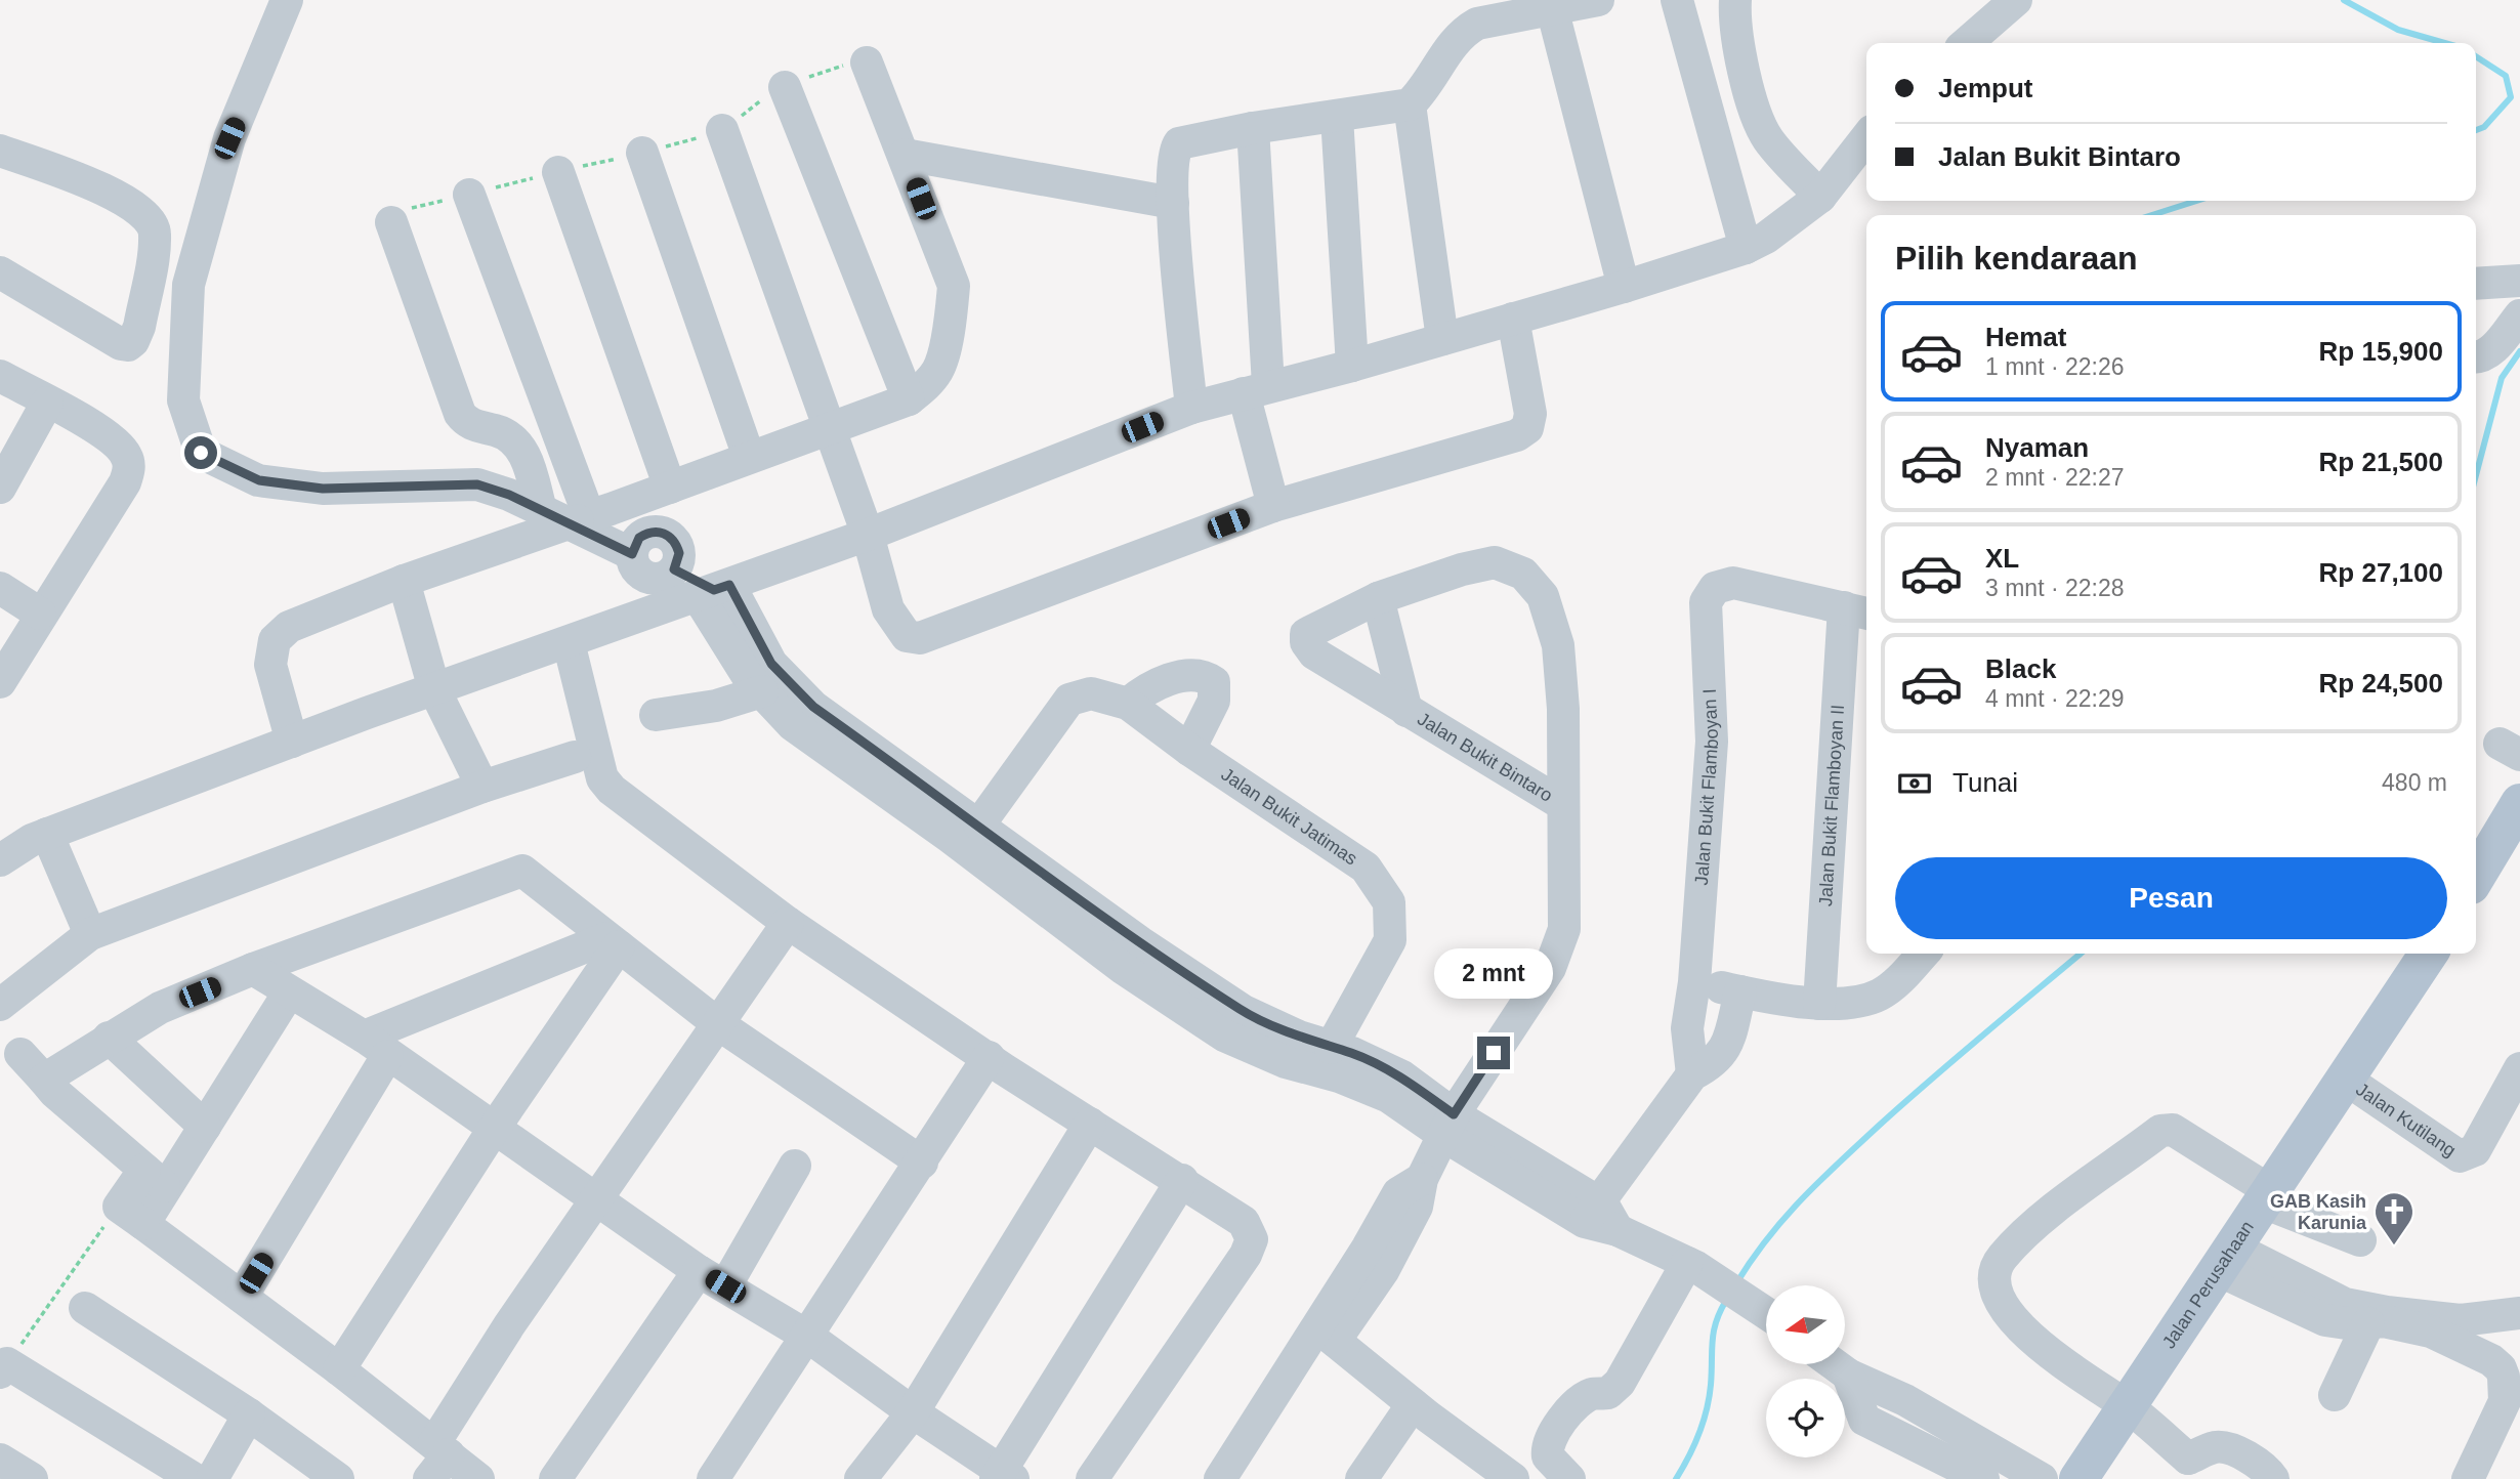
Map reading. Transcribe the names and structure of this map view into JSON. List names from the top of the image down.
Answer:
{
  "streets": {
    "main road": ["Jalan Perusahaan"],
    "street": [
      "Jalan Bukit Bintaro",
      "Jalan Bukit Flamboyan I",
      "Jalan Bukit Flamboyan II",
      "Jalan Bukit Jatimas",
      "Jalan Kutilang"
    ]
  },
  "crossings": [
    ["Jalan Bukit Flamboyan I", "Jalan Bukit Flamboyan II"],
    ["Jalan Kutilang", "Jalan Perusahaan"]
  ],
  "places": {
    "church": ["GAB Kasih Karunia"]
  },
  "north": "left",
  "page": {
    "banner": ["Jemput", "Jalan Bukit Bintaro"],
    "heading": "Pilih kendaraan",
    "list": [
      {
        "name": "Hemat",
        "note": "1 mnt · 22:26",
        "value": "Rp 15,900"
      },
      {
        "name": "Nyaman",
        "note": "2 mnt · 22:27",
        "value": "Rp 21,500"
      },
      {
        "name": "XL",
        "note": "3 mnt · 22:28",
        "value": "Rp 27,100"
      },
      {
        "name": "Black",
        "note": "4 mnt · 22:29",
        "value": "Rp 24,500"
      }
    ],
    "pay": ["Tunai", "480 m"],
    "buttons": "Pesan",
    "bubble": "2 mnt"
  }
}
